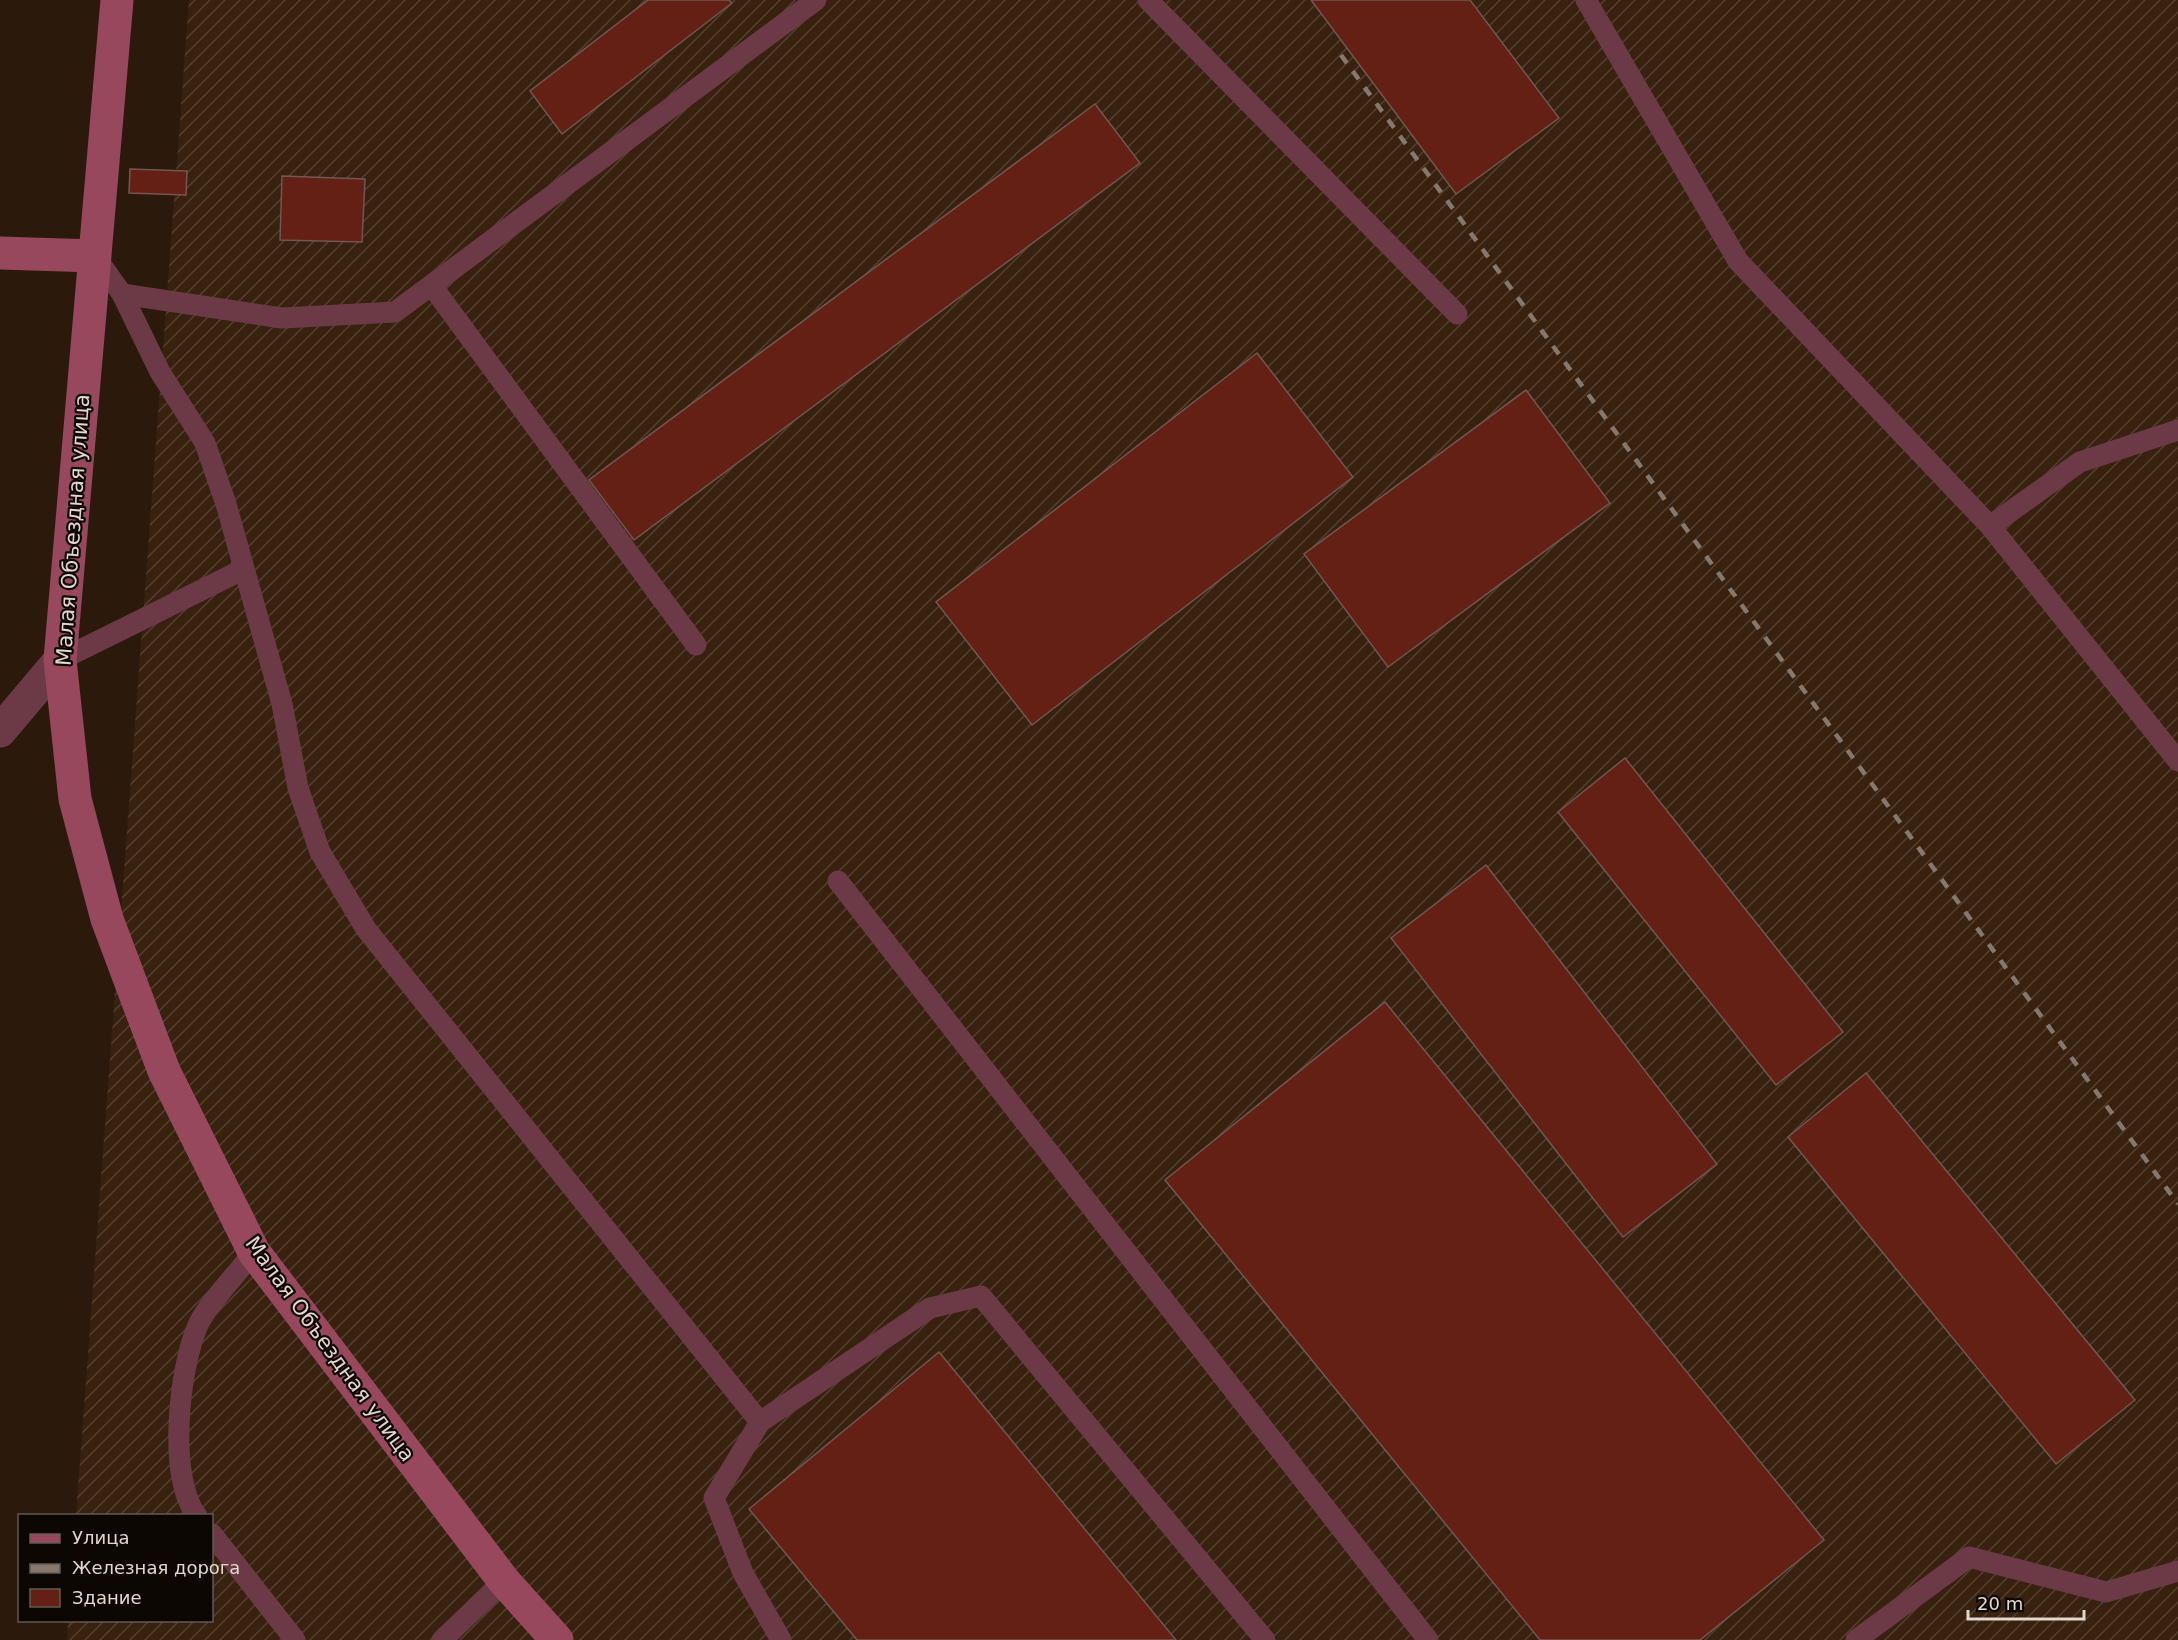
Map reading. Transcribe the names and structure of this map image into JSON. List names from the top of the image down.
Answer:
{
  "streets": {
    "street": ["Малая Объездная улица"]
  },
  "legend": ["Улица", "Железная дорога", "Здание"],
  "scale_bar": "20 m"
}
